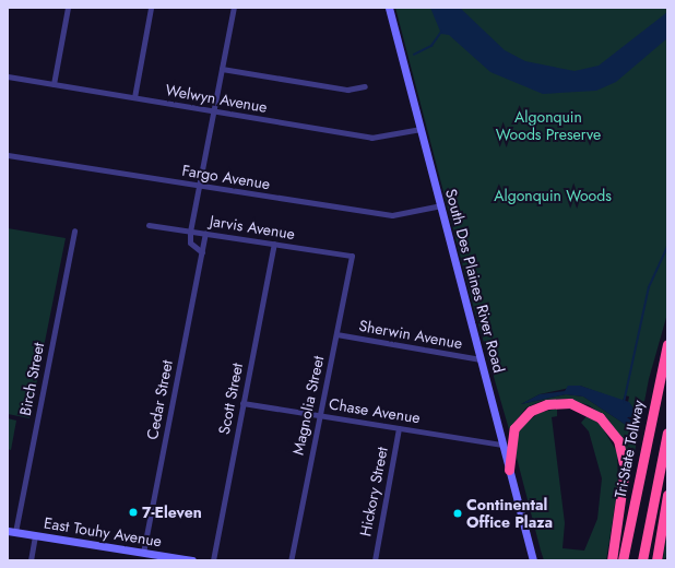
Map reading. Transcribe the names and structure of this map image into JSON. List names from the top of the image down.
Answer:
{
  "streets": {
    "highway": ["Tri-State Tollway"],
    "main road": ["South Des Plaines River Road", "East Touhy Avenue"],
    "street": [
      "Welwyn Avenue",
      "Fargo Avenue",
      "Jarvis Avenue",
      "Sherwin Avenue",
      "Birch Street",
      "Scott Street",
      "Cedar Street",
      "Magnolia Street",
      "Chase Avenue",
      "Hickory Street"
    ]
  },
  "crossings": [
    ["Welwyn Avenue", "South Des Plaines River Road"],
    ["Fargo Avenue", "South Des Plaines River Road"],
    ["Jarvis Avenue", "Scott Street"],
    ["Jarvis Avenue", "Cedar Street"],
    ["Jarvis Avenue", "Magnolia Street"],
    ["South Des Plaines River Road", "Sherwin Avenue"],
    ["South Des Plaines River Road", "Chase Avenue"],
    ["Sherwin Avenue", "Magnolia Street"],
    ["Birch Street", "East Touhy Avenue"],
    ["Scott Street", "Chase Avenue"],
    ["Cedar Street", "East Touhy Avenue"],
    ["Magnolia Street", "Chase Avenue"],
    ["Chase Avenue", "Hickory Street"]
  ],
  "parks": ["Algonquin Woods Preserve", "Algonquin Woods"],
  "places": ["7-Eleven", "Continental Office Plaza"]
}
